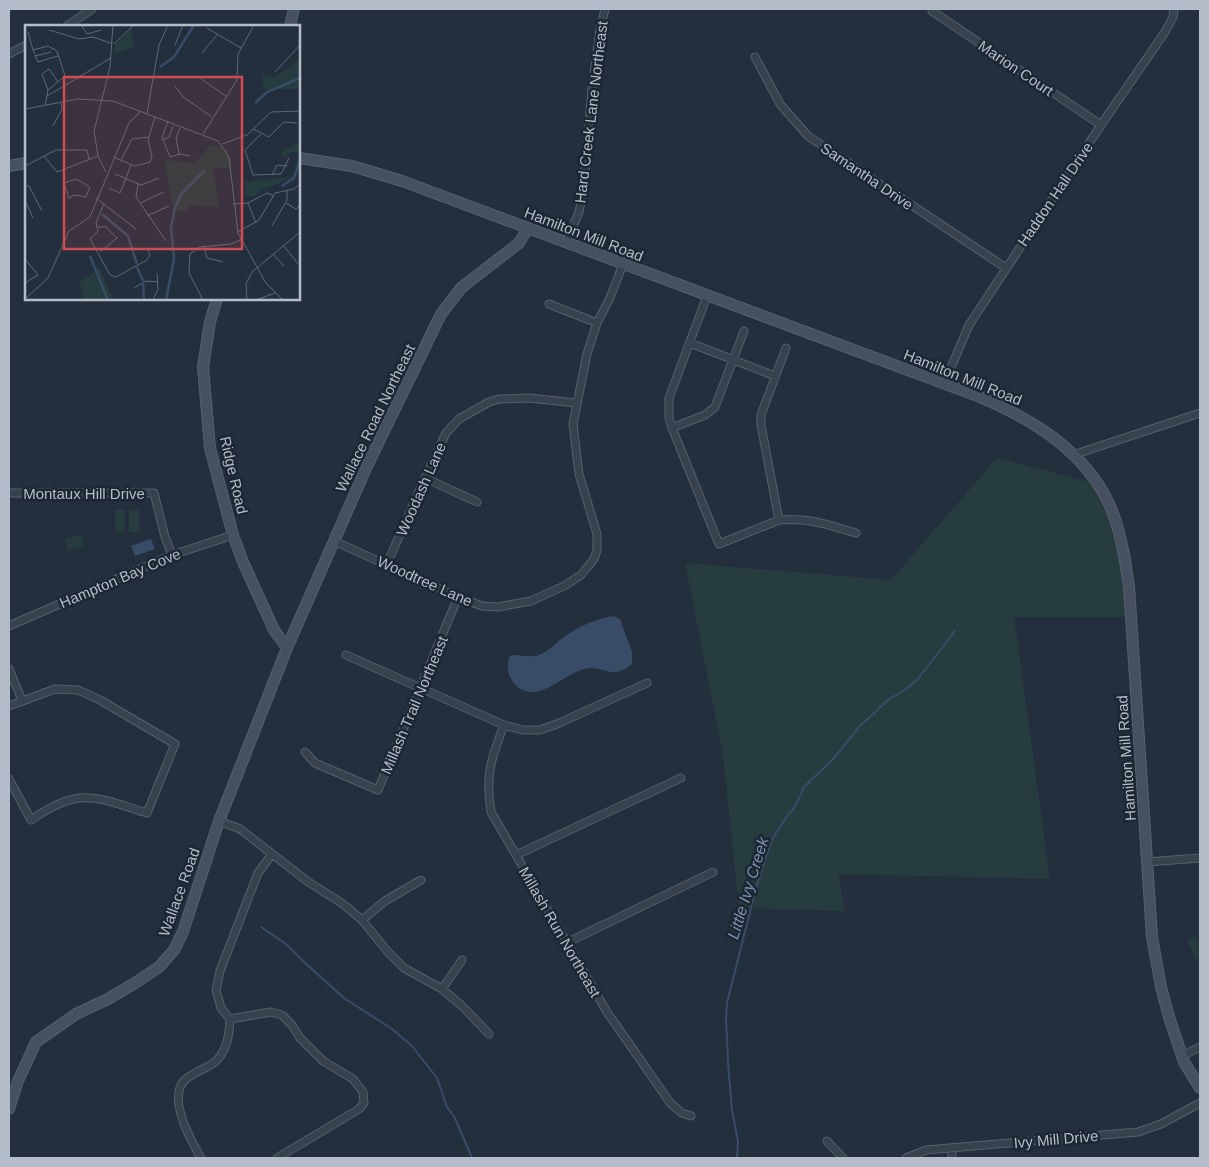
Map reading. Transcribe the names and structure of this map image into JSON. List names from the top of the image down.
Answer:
{
  "streets": {
    "main road": [
      "Hamilton Mill Road",
      "Wallace Road Northeast",
      "Ridge Road",
      "Wallace Road"
    ],
    "street": [
      "Marion Court",
      "Hard Creek Lane Northeast",
      "Samantha Drive",
      "Haddon Hall Drive",
      "Woodash Lane",
      "Montaux Hill Drive",
      "Hampton Bay Cove",
      "Woodtree Lane",
      "Millash Trail Northeast",
      "Millash Run Northeast",
      "Ivy Mill Drive"
    ]
  },
  "crossings": [
    ["Marion Court", "Haddon Hall Drive"],
    ["Hard Creek Lane Northeast", "Hamilton Mill Road"],
    ["Samantha Drive", "Haddon Hall Drive"],
    ["Haddon Hall Drive", "Hamilton Mill Road"],
    ["Hamilton Mill Road", "Wallace Road Northeast"],
    ["Hamilton Mill Road", "Woodtree Lane"],
    ["Wallace Road Northeast", "Ridge Road"],
    ["Wallace Road Northeast", "Woodtree Lane"],
    ["Wallace Road Northeast", "Wallace Road"],
    ["Ridge Road", "Hampton Bay Cove"],
    ["Ridge Road", "Wallace Road"],
    ["Woodash Lane", "Woodtree Lane"],
    ["Montaux Hill Drive", "Hampton Bay Cove"],
    ["Woodtree Lane", "Millash Trail Northeast"]
  ],
  "water": ["Little Ivy Creek"]
}
